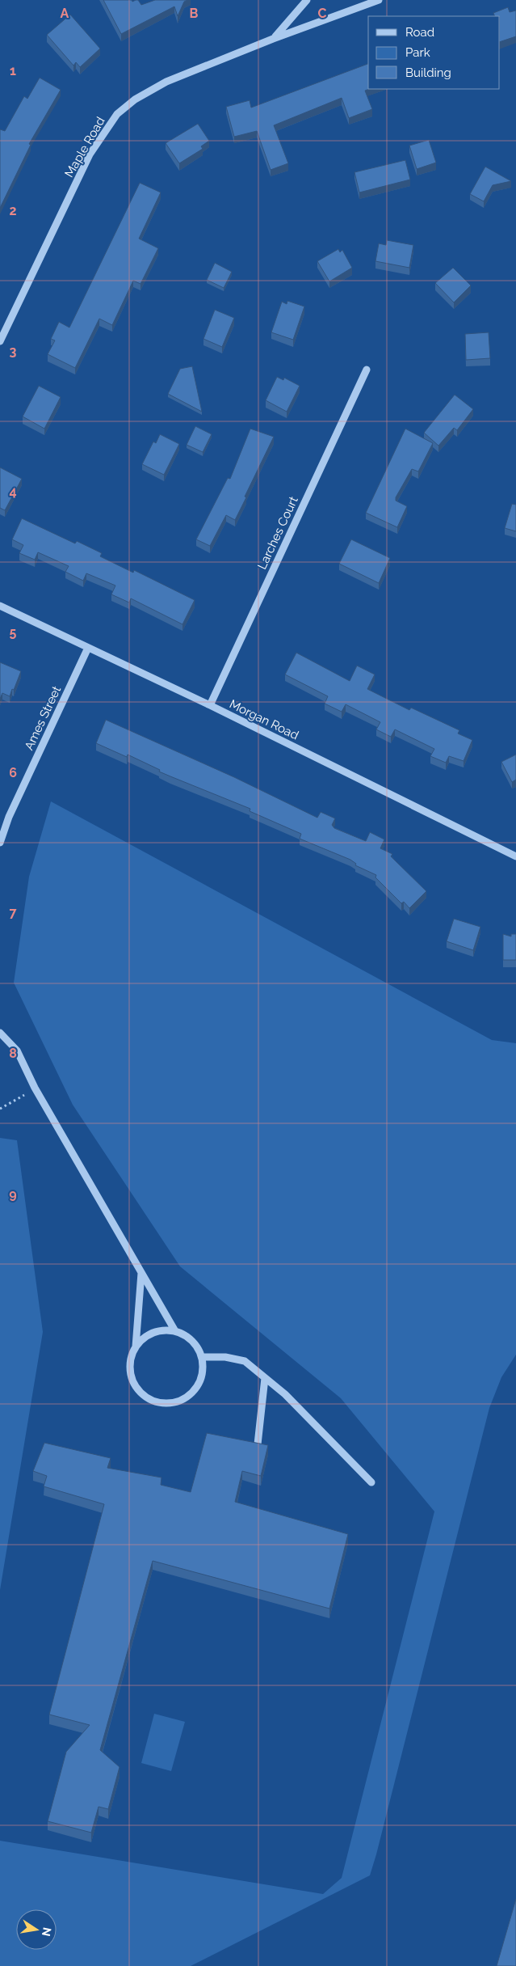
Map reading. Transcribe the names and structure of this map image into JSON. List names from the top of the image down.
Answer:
{
  "streets": {
    "street": [
      "Maple Road",
      "Larches Court",
      "Ames Street",
      "Morgan Road"
    ]
  },
  "crossings": [
    ["Larches Court", "Morgan Road"],
    ["Ames Street", "Morgan Road"]
  ],
  "legend": ["Road", "Park", "Building"],
  "north": "right",
  "grid": {
    "columns": ["A", "B", "C"],
    "rows": [
      "1",
      "2",
      "3",
      "4",
      "5",
      "6",
      "7",
      "8",
      "9"
    ]
  }
}
